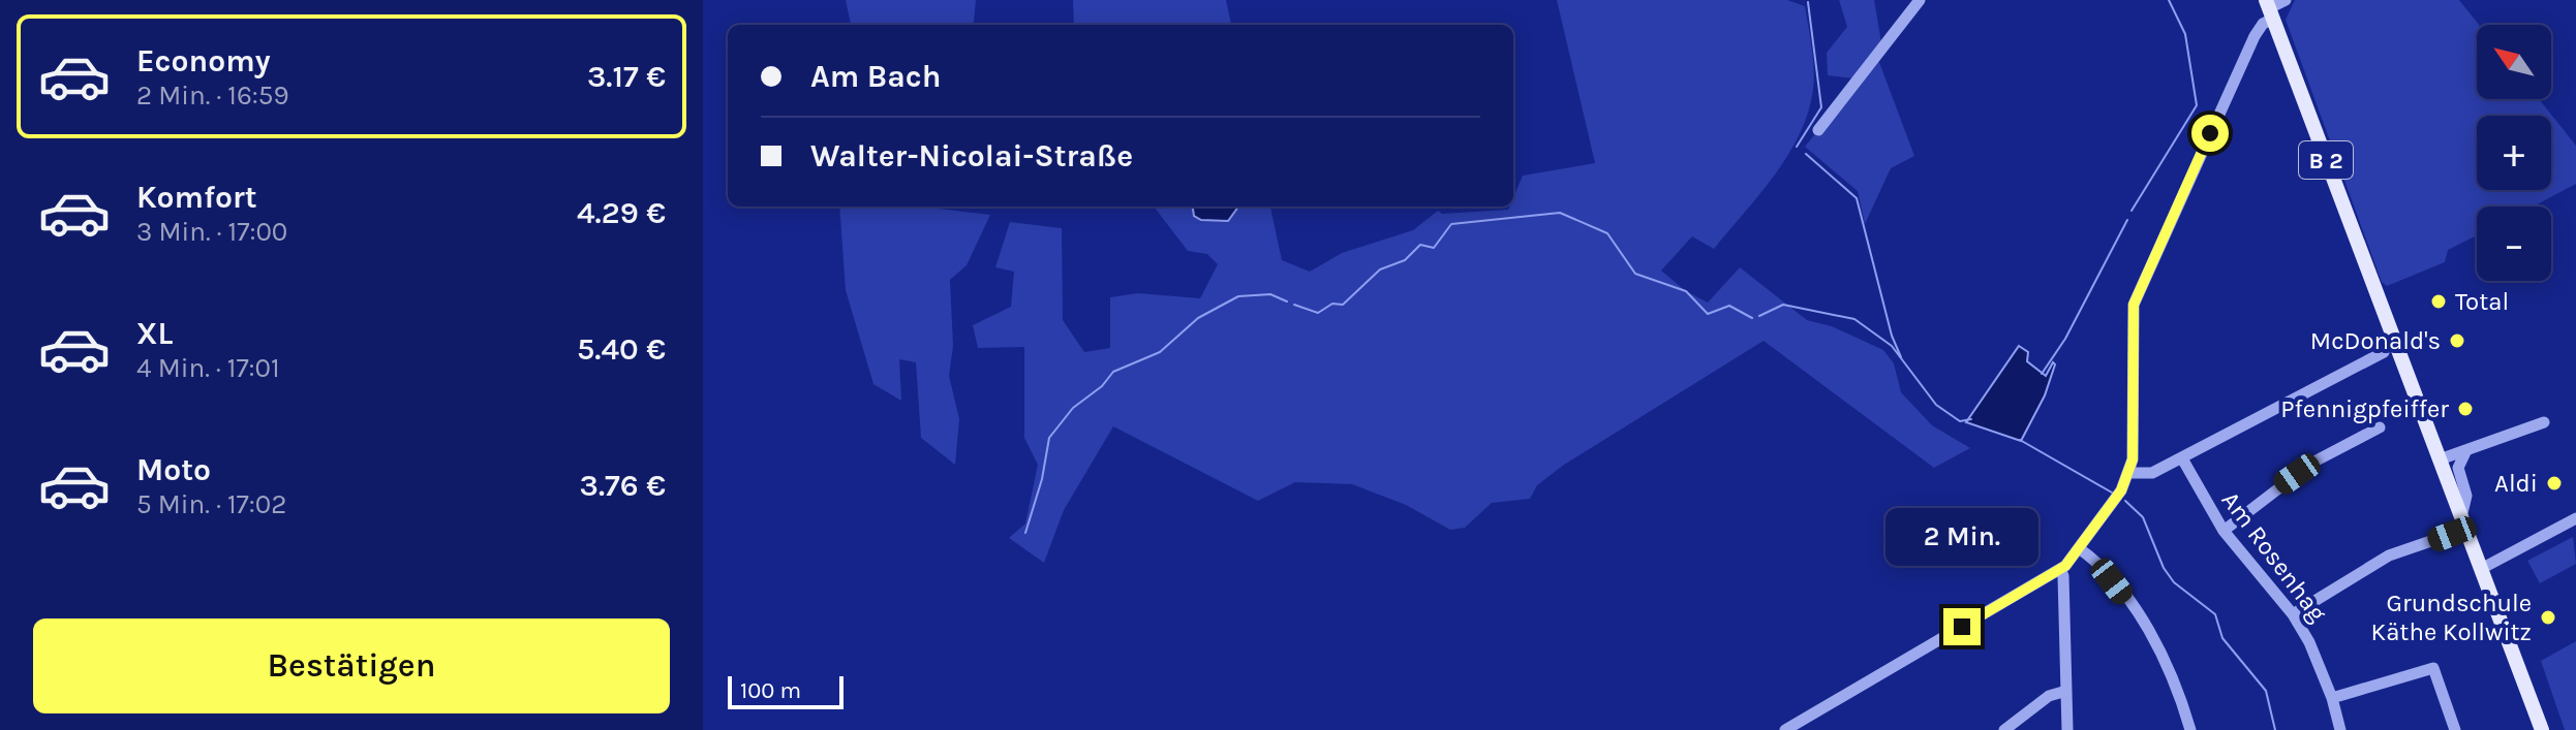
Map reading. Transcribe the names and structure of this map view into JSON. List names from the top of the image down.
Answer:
{
  "streets": {
    "main road": ["B 2"],
    "street": ["Am Rosenhag"]
  },
  "places": [
    "Total",
    "McDonald's",
    "Pfennigpfeiffer",
    "Aldi",
    "Grundschule Käthe Kollwitz"
  ],
  "scale_bar": "100 m",
  "north": "top left",
  "page": {
    "list": [
      {
        "name": "Economy",
        "note": "2 Min. · 16:59",
        "value": "3.17 €"
      },
      {
        "name": "Komfort",
        "note": "3 Min. · 17:00",
        "value": "4.29 €"
      },
      {
        "name": "XL",
        "note": "4 Min. · 17:01",
        "value": "5.40 €"
      },
      {
        "name": "Moto",
        "note": "5 Min. · 17:02",
        "value": "3.76 €"
      }
    ],
    "map_buttons": ["+", "−"],
    "banner": ["Am Bach", "Walter-Nicolai-Straße"],
    "bubble": "2 Min.",
    "buttons": "Bestätigen",
    "scale": "100 m"
  }
}
